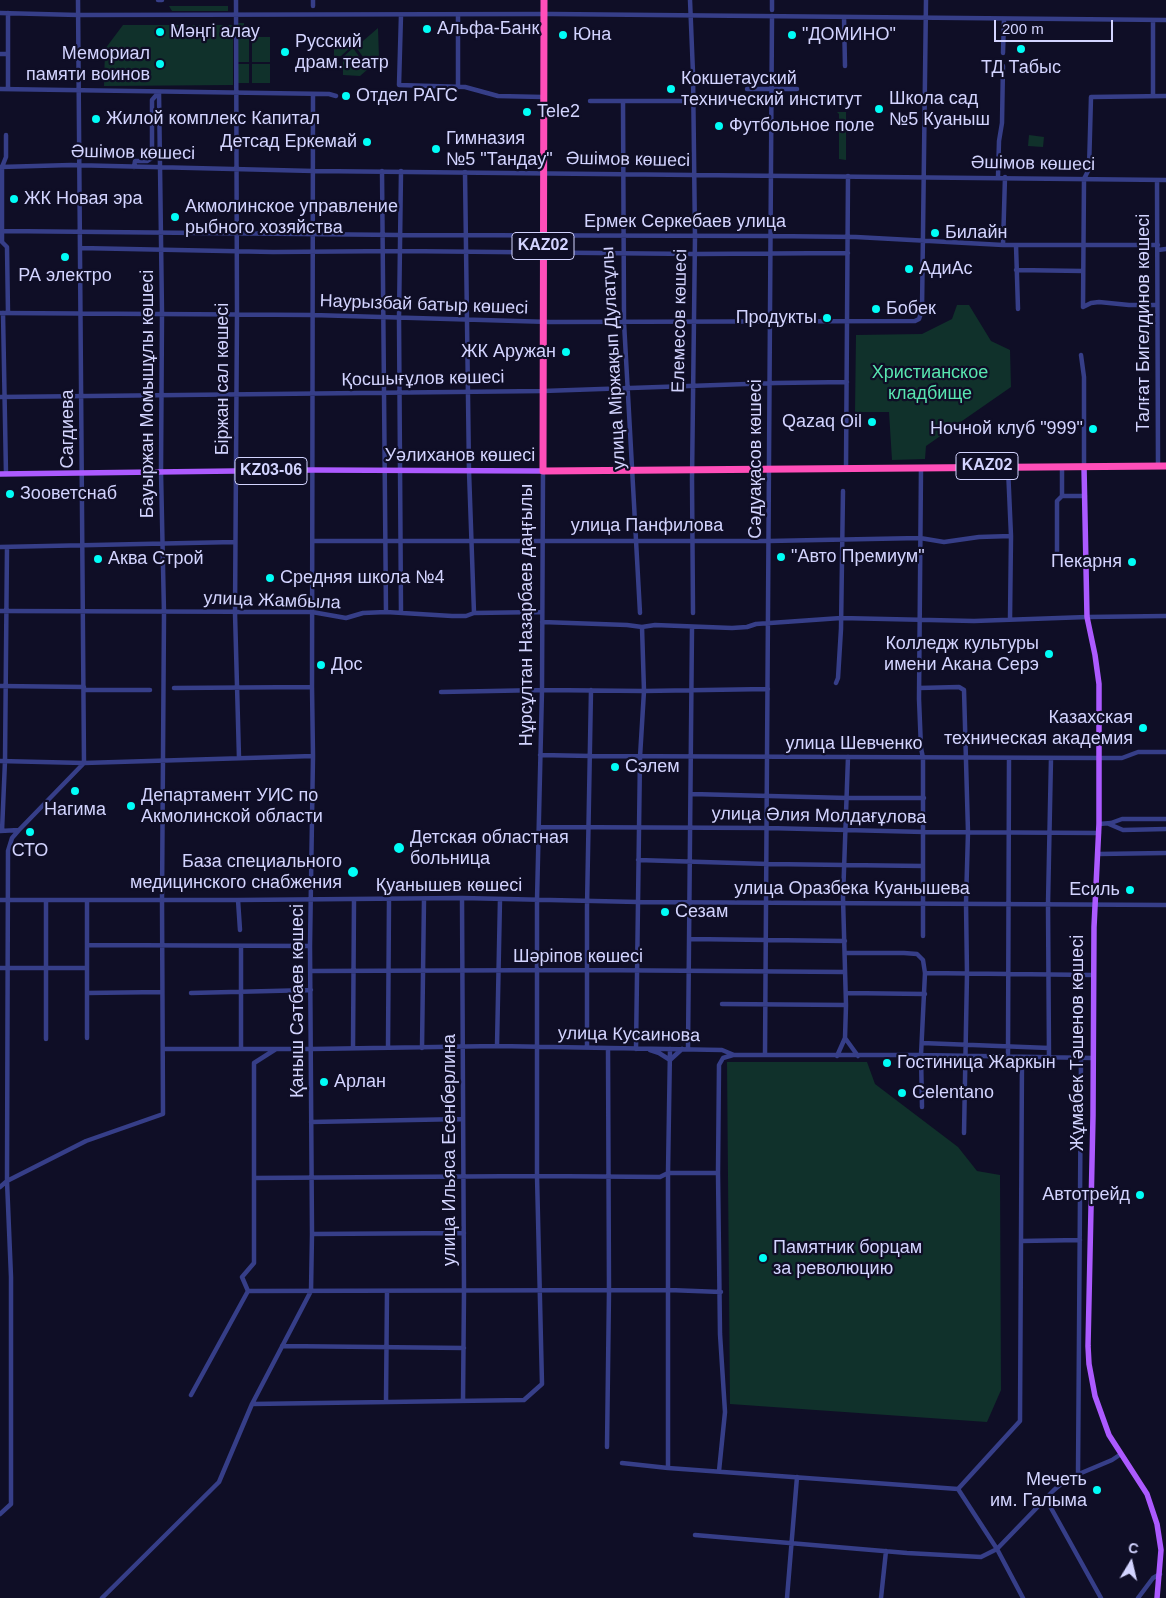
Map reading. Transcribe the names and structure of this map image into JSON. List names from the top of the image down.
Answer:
{
  "streets": {
    "highway": ["KАZ02", "Уәлиханов көшесі", "Нұрсұлтан Назарбаев даңғылы"],
    "main road": ["KZ03-06", "Жұмабек Тәшенов көшесі"],
    "street": [
      "Әшімов көшесі",
      "Ермек Серкебаев улица",
      "Наурызбай батыр көшесі",
      "Елемесов көшесі",
      "Талғат Бигелдинов көшесі",
      "улица Міржақып Дулатұлы",
      "Біржан сал көшесі",
      "Қосшығұлов көшесі",
      "Бауыржан Момышұлы көшесі",
      "Сагдиева",
      "Сәдуақасов көшесі",
      "улица Панфилова",
      "улица Жамбыла",
      "улица Шевченко",
      "улица Әлия Молдағұлова",
      "Қуанышев көшесі",
      "улица Оразбека Куанышева",
      "Шәріпов көшесі",
      "Қаныш Сәтбаев көшесі",
      "улица Кусаинова",
      "улица Ильяса Есенберлина"
    ]
  },
  "crossings": [
    ["Әшімов көшесі", "Елемесов көшесі"],
    ["Әшімов көшесі", "Талғат Бигелдинов көшесі"],
    ["Әшімов көшесі", "улица Міржақып Дулатұлы"],
    ["Әшімов көшесі", "Біржан сал көшесі"],
    ["Әшімов көшесі", "Бауыржан Момышұлы көшесі"],
    ["Әшімов көшесі", "Сагдиева"],
    ["Әшімов көшесі", "Сәдуақасов көшесі"],
    ["Әшімов көшесі", "Нұрсұлтан Назарбаев даңғылы"],
    ["Әшімов көшесі", "Қаныш Сәтбаев көшесі"],
    ["Ермек Серкебаев улица", "Наурызбай батыр көшесі"],
    ["Ермек Серкебаев улица", "Елемесов көшесі"],
    ["Ермек Серкебаев улица", "Талғат Бигелдинов көшесі"],
    ["Ермек Серкебаев улица", "улица Міржақып Дулатұлы"],
    ["Ермек Серкебаев улица", "Біржан сал көшесі"],
    ["Ермек Серкебаев улица", "Бауыржан Момышұлы көшесі"],
    ["Ермек Серкебаев улица", "Сагдиева"],
    ["Ермек Серкебаев улица", "Сәдуақасов көшесі"],
    ["Ермек Серкебаев улица", "Нұрсұлтан Назарбаев даңғылы"],
    ["Ермек Серкебаев улица", "Қаныш Сәтбаев көшесі"],
    ["KАZ02", "Талғат Бигелдинов көшесі"],
    ["KАZ02", "Уәлиханов көшесі"],
    ["KАZ02", "Жұмабек Тәшенов көшесі"],
    ["Наурызбай батыр көшесі", "Елемесов көшесі"],
    ["Наурызбай батыр көшесі", "улица Міржақып Дулатұлы"],
    ["Наурызбай батыр көшесі", "Біржан сал көшесі"],
    ["Наурызбай батыр көшесі", "Бауыржан Момышұлы көшесі"],
    ["Наурызбай батыр көшесі", "Сагдиева"],
    ["Наурызбай батыр көшесі", "Сәдуақасов көшесі"],
    ["Наурызбай батыр көшесі", "Нұрсұлтан Назарбаев даңғылы"],
    ["Наурызбай батыр көшесі", "Қаныш Сәтбаев көшесі"],
    ["Елемесов көшесі", "Қосшығұлов көшесі"],
    ["Елемесов көшесі", "Уәлиханов көшесі"],
    ["Елемесов көшесі", "улица Панфилова"],
    ["улица Міржақып Дулатұлы", "Қосшығұлов көшесі"],
    ["улица Міржақып Дулатұлы", "Уәлиханов көшесі"],
    ["улица Міржақып Дулатұлы", "улица Панфилова"],
    ["Біржан сал көшесі", "Қосшығұлов көшесі"],
    ["Біржан сал көшесі", "Уәлиханов көшесі"],
    ["Біржан сал көшесі", "улица Жамбыла"],
    ["Қосшығұлов көшесі", "Бауыржан Момышұлы көшесі"],
    ["Қосшығұлов көшесі", "Сагдиева"],
    ["Қосшығұлов көшесі", "Сәдуақасов көшесі"],
    ["Қосшығұлов көшесі", "Нұрсұлтан Назарбаев даңғылы"],
    ["Қосшығұлов көшесі", "Қаныш Сәтбаев көшесі"],
    ["Бауыржан Момышұлы көшесі", "Уәлиханов көшесі"],
    ["Бауыржан Момышұлы көшесі", "улица Жамбыла"],
    ["Бауыржан Момышұлы көшесі", "Қуанышев көшесі"],
    ["Бауыржан Момышұлы көшесі", "улица Кусаинова"],
    ["Сагдиева", "Уәлиханов көшесі"],
    ["Сагдиева", "улица Жамбыла"],
    ["Уәлиханов көшесі", "Сәдуақасов көшесі"],
    ["Уәлиханов көшесі", "Нұрсұлтан Назарбаев даңғылы"],
    ["Уәлиханов көшесі", "Қаныш Сәтбаев көшесі"],
    ["Сәдуақасов көшесі", "улица Панфилова"],
    ["Сәдуақасов көшесі", "улица Шевченко"],
    ["Сәдуақасов көшесі", "улица Әлия Молдағұлова"],
    ["Сәдуақасов көшесі", "улица Оразбека Куанышева"],
    ["Сәдуақасов көшесі", "Шәріпов көшесі"],
    ["Сәдуақасов көшесі", "улица Кусаинова"],
    ["улица Панфилова", "Нұрсұлтан Назарбаев даңғылы"],
    ["улица Панфилова", "Қаныш Сәтбаев көшесі"],
    ["улица Жамбыла", "Нұрсұлтан Назарбаев даңғылы"],
    ["улица Жамбыла", "Қаныш Сәтбаев көшесі"],
    ["Нұрсұлтан Назарбаев даңғылы", "улица Шевченко"],
    ["Нұрсұлтан Назарбаев даңғылы", "улица Әлия Молдағұлова"],
    ["Нұрсұлтан Назарбаев даңғылы", "Қуанышев көшесі"],
    ["Нұрсұлтан Назарбаев даңғылы", "улица Оразбека Куанышева"],
    ["Нұрсұлтан Назарбаев даңғылы", "Шәріпов көшесі"],
    ["Нұрсұлтан Назарбаев даңғылы", "улица Кусаинова"],
    ["Нұрсұлтан Назарбаев даңғылы", "улица Ильяса Есенберлина"],
    ["улица Шевченко", "Жұмабек Тәшенов көшесі"],
    ["улица Әлия Молдағұлова", "Жұмабек Тәшенов көшесі"],
    ["Қуанышев көшесі", "улица Оразбека Куанышева"],
    ["Қуанышев көшесі", "Қаныш Сәтбаев көшесі"],
    ["Қуанышев көшесі", "улица Ильяса Есенберлина"],
    ["улица Оразбека Куанышева", "Жұмабек Тәшенов көшесі"],
    ["Шәріпов көшесі", "Қаныш Сәтбаев көшесі"],
    ["Шәріпов көшесі", "улица Ильяса Есенберлина"],
    ["Қаныш Сәтбаев көшесі", "улица Кусаинова"],
    ["улица Кусаинова", "Жұмабек Тәшенов көшесі"],
    ["улица Кусаинова", "улица Ильяса Есенберлина"]
  ],
  "parks": ["Христианское кладбище"],
  "places": [
    "Альфа-Банк",
    "Мәңгі алау",
    "Юна",
    "\"ДОМИНО\"",
    "ТД Табыс",
    "Русский драм.театр",
    "Мемориал памяти воинов",
    "Кокшетауский технический институт",
    "Отдел РАГС",
    "Школа сад №5 Куаныш",
    "Tele2",
    "Жилой комплекс Капитал",
    "Футбольное поле",
    "Детсад Еркемай",
    "Гимназия №5 \"Тандау\"",
    "ЖК Новая эра",
    "Акмолинское управление рыбного хозяйства",
    "Билайн",
    "РА электро",
    "АдиАс",
    "Бобек",
    "Продукты",
    "ЖК Аружан",
    "Qazaq Oil",
    "Ночной клуб \"999\"",
    "Зооветснаб",
    "\"Авто Премиум\"",
    "Аква Строй",
    "Пекарня",
    "Средняя школа №4",
    "Колледж культуры имени Акана Серэ",
    "Дос",
    "Казахская техническая академия",
    "Сэлем",
    "Нагима",
    "Департамент УИС по Акмолинской области",
    "СТО",
    "Детская областная больница",
    "База специального медицинского снабжения",
    "Есиль",
    "Сезам",
    "Гостиница Жаркын",
    "Арлан",
    "Celentano",
    "Автотрейд",
    "Памятник борцам за революцию",
    "Мечеть им. Галыма"
  ],
  "scale_bar": "200 m",
  "north": "top"
}
